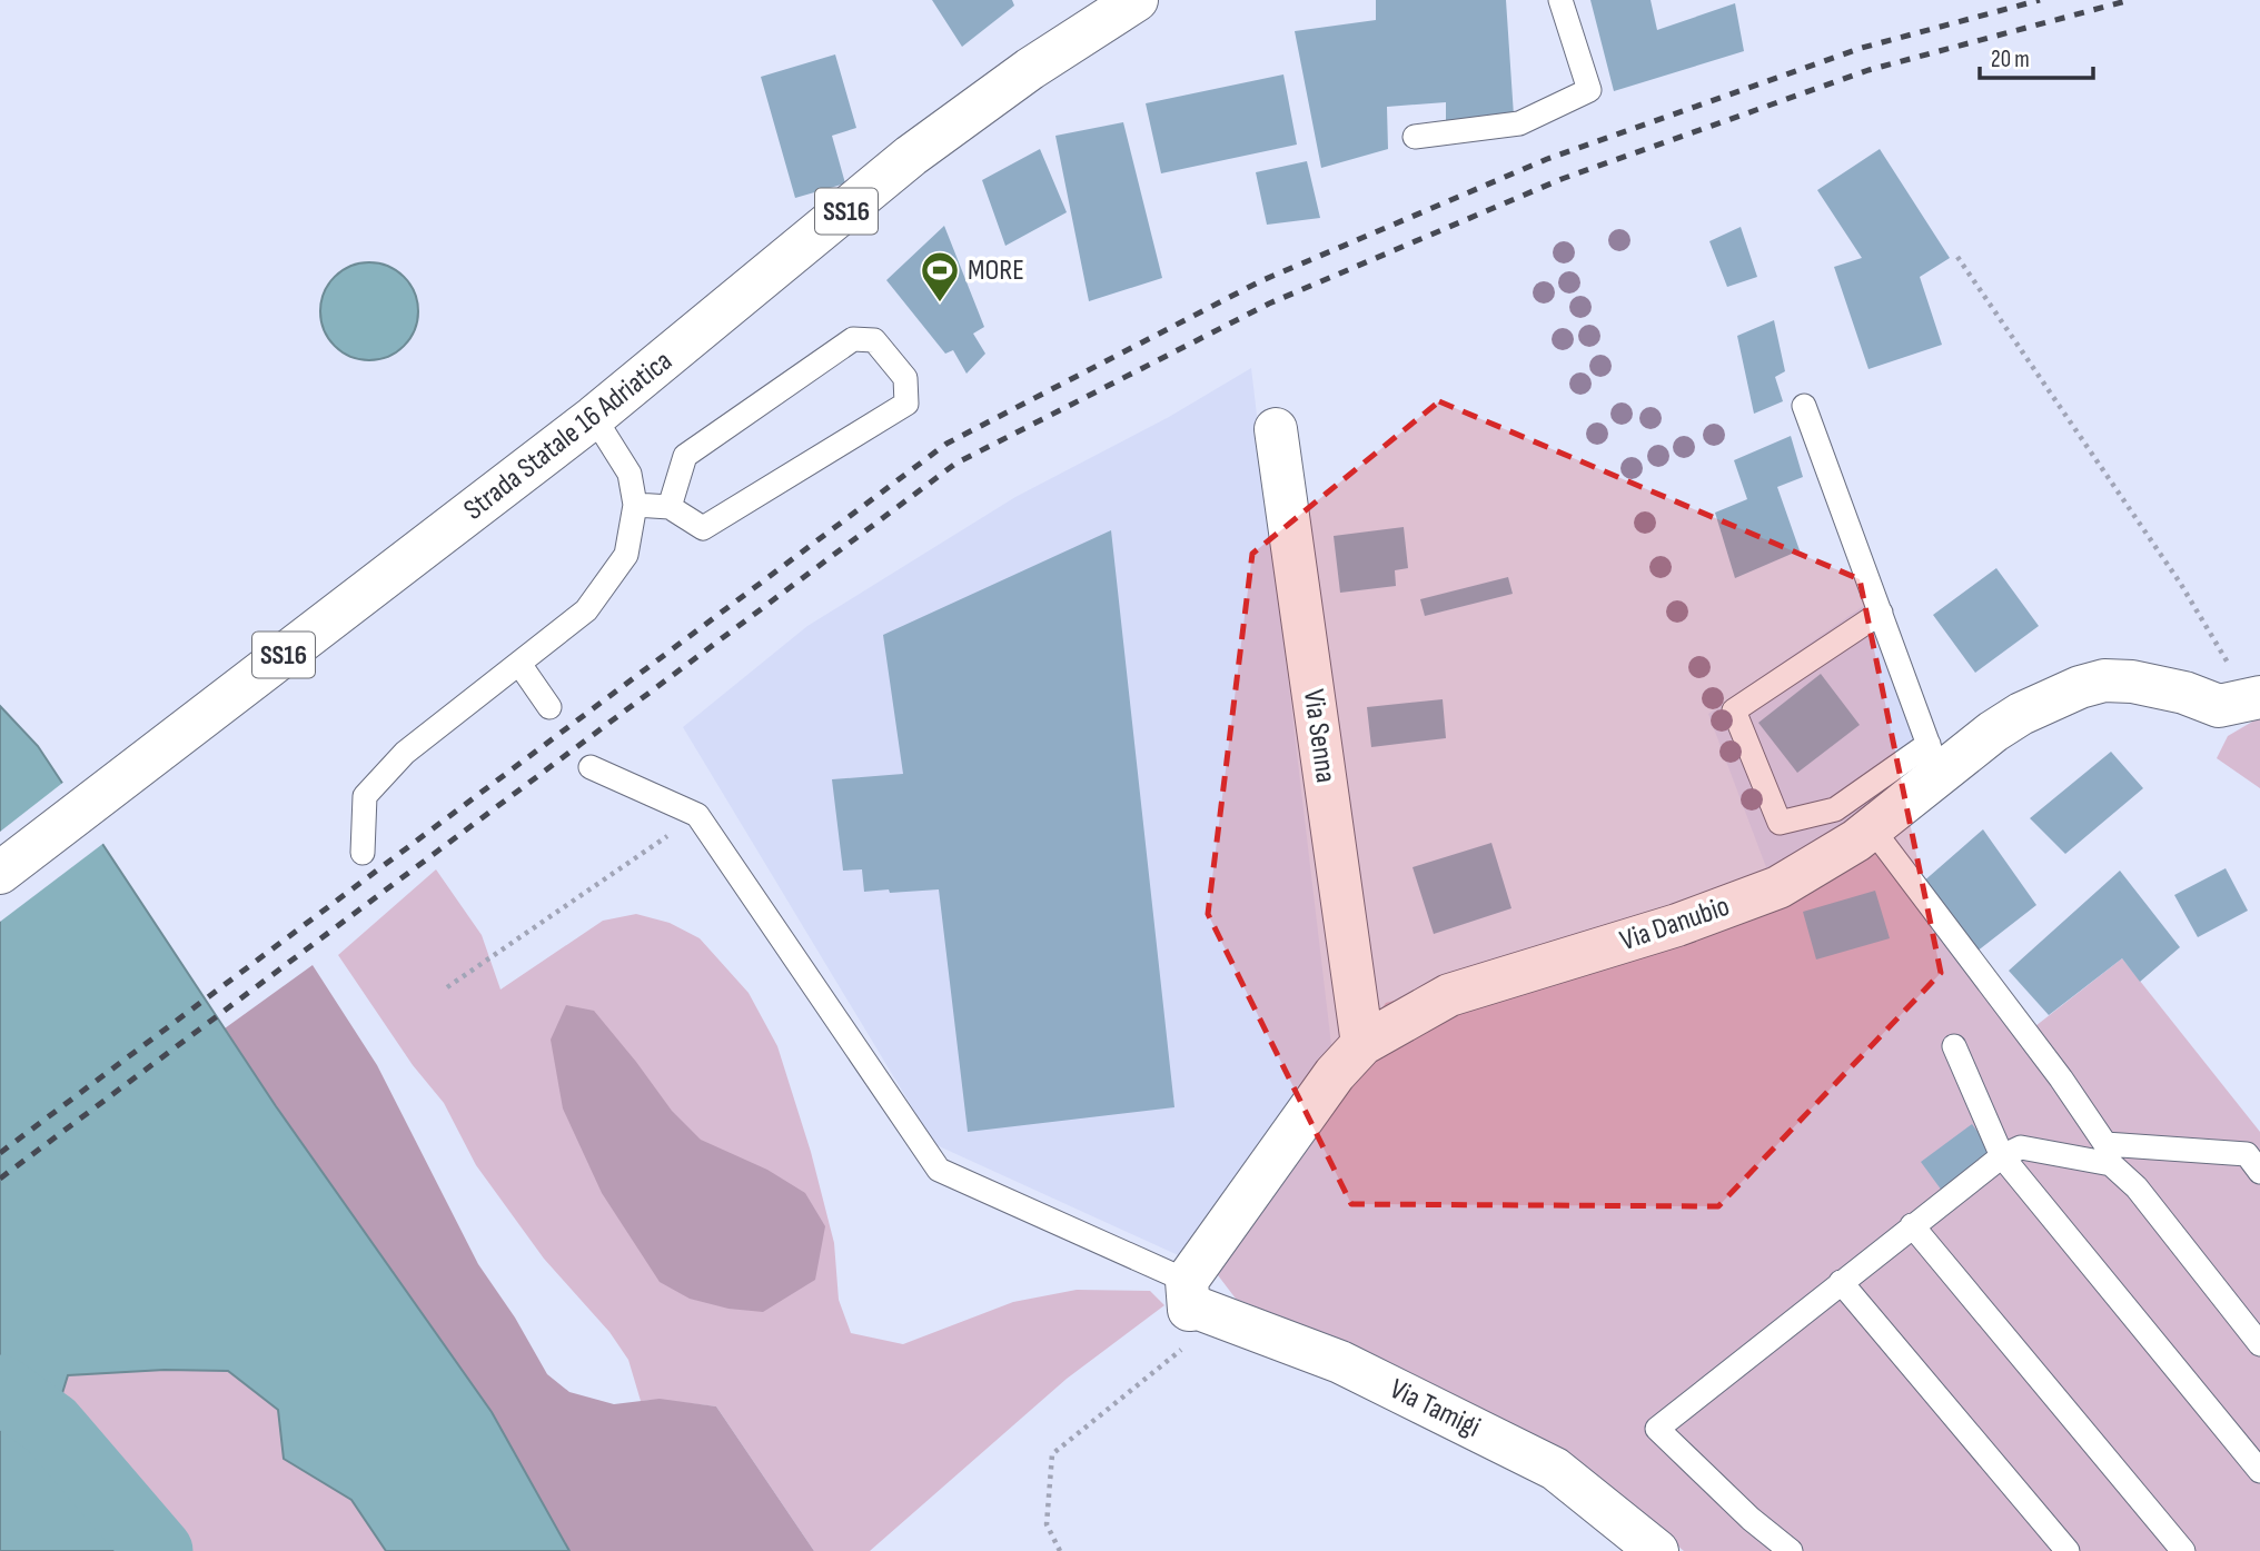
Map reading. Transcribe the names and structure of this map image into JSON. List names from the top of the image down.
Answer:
{
  "streets": {
    "street": [
      "SS16",
      "Strada Statale 16 Adriatica",
      "Via Senna",
      "Via Danubio",
      "Via Tamigi"
    ]
  },
  "crossings": [
    ["Via Senna", "Via Danubio"],
    ["Via Danubio", "Via Tamigi"]
  ],
  "places": {
    "sports": ["MORE"]
  },
  "scale_bar": "20 m"
}
